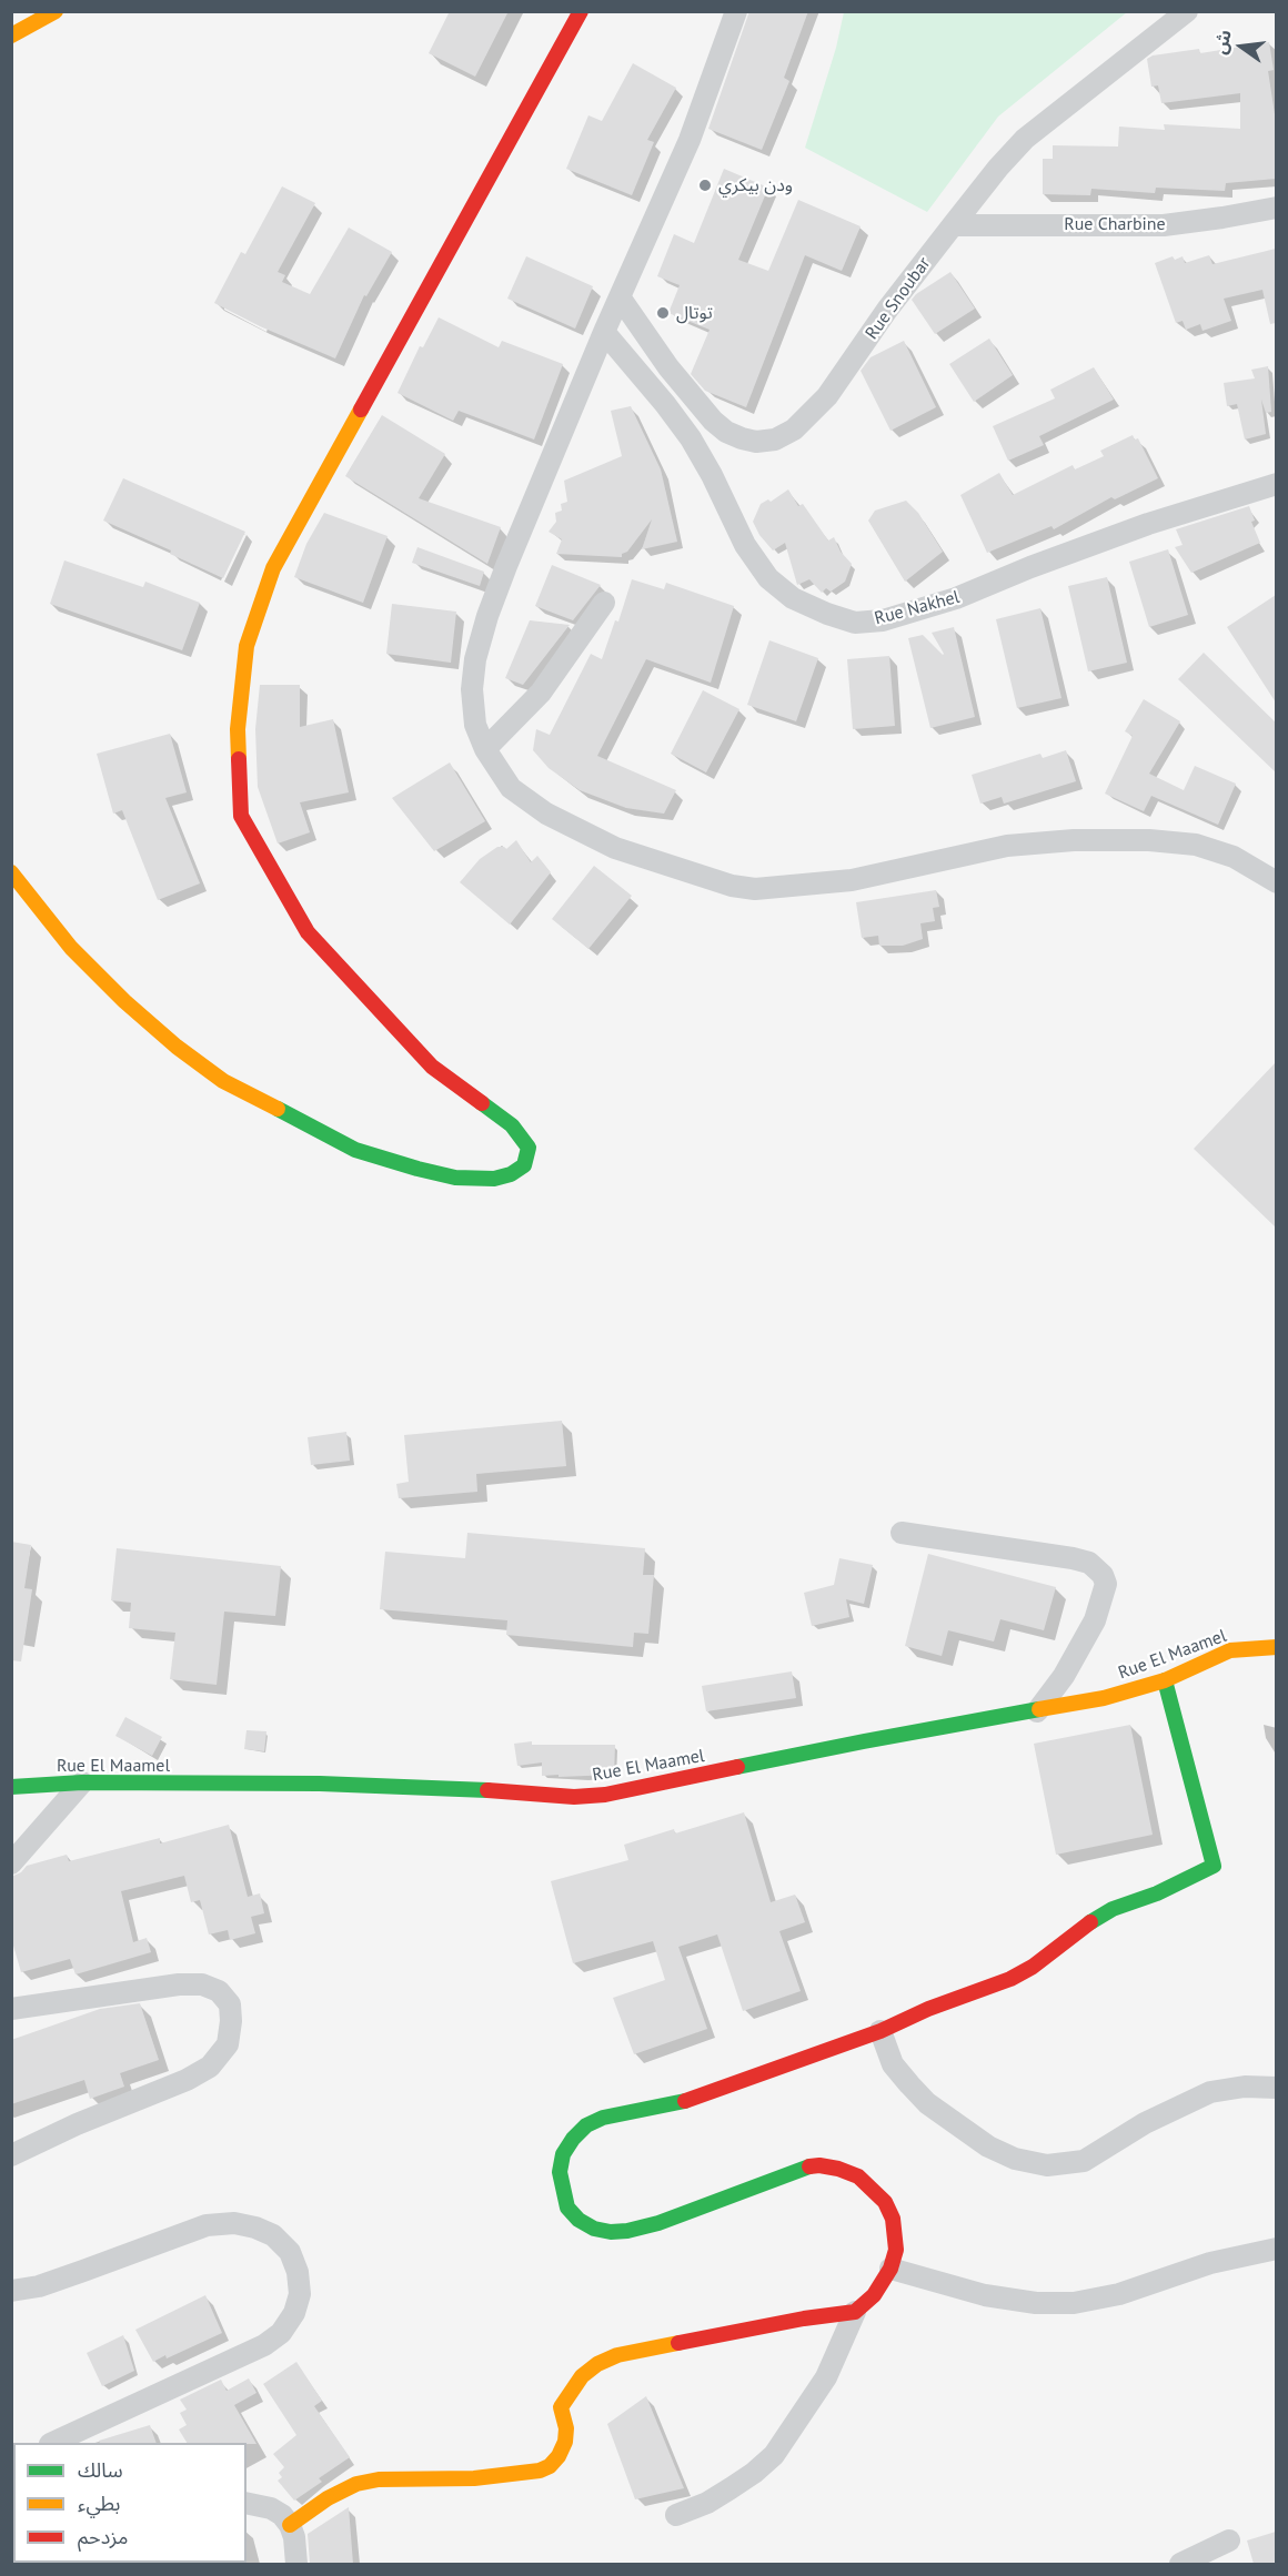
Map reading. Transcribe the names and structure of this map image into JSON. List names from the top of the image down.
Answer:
{
  "streets": {
    "street": [
      "Rue Charbine",
      "Rue Snoubar",
      "Rue Nakhel",
      "Rue El Maamel"
    ]
  },
  "crossings": [
    ["Rue Charbine", "Rue Snoubar"]
  ],
  "places": ["ودن بيكري", "توتال"],
  "legend": ["سالك", "بطيء", "مزدحم"],
  "north": "left"
}
